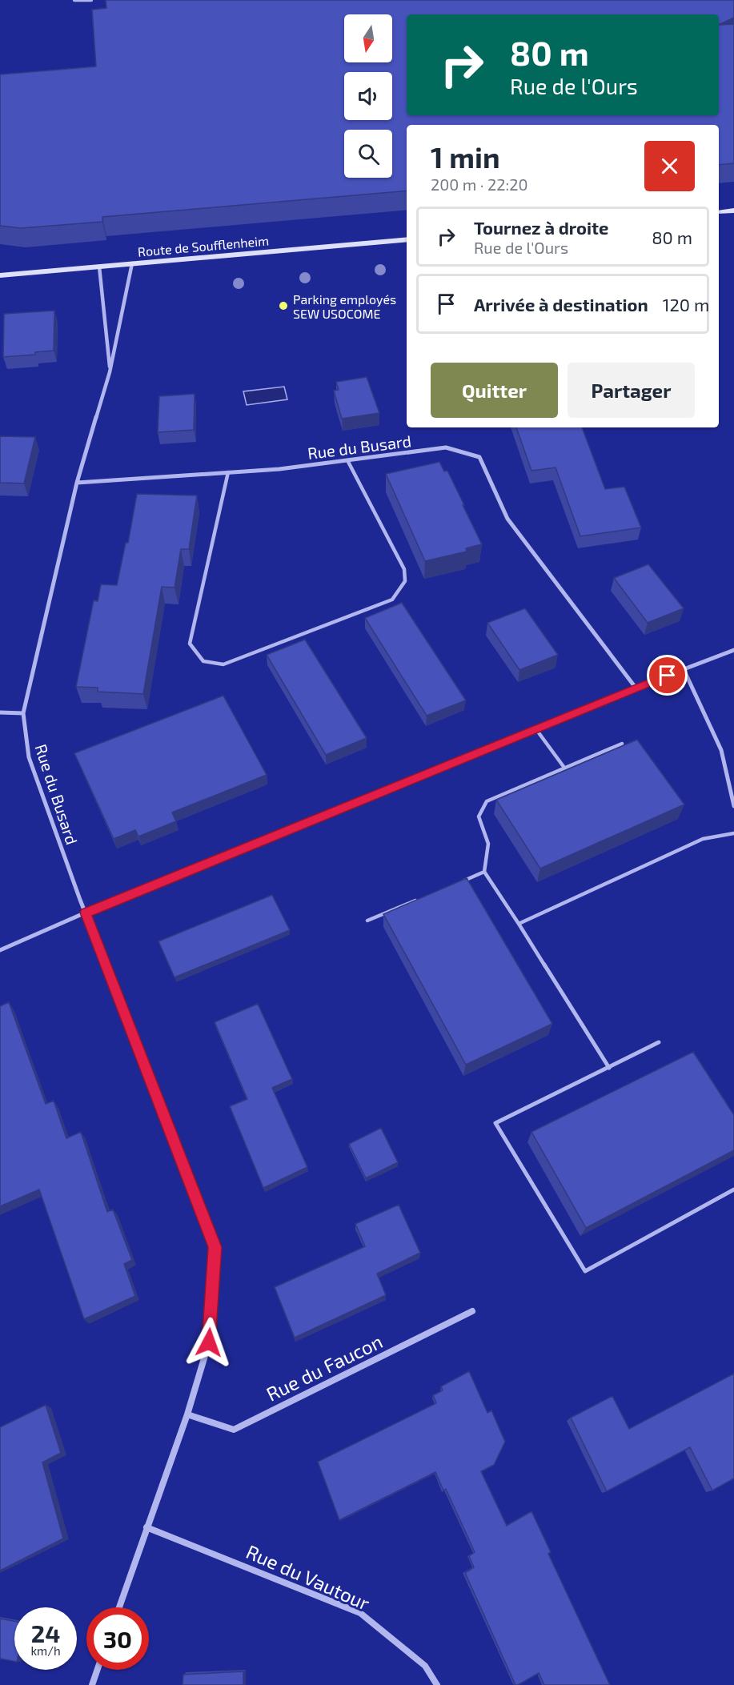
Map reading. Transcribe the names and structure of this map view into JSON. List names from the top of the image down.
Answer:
{
  "streets": {
    "main road": ["Route de Soufflenheim"],
    "street": ["Rue du Busard", "Rue du Faucon", "Rue du Vautour"]
  },
  "crossings": [
    ["Route de Soufflenheim", "Rue du Busard"]
  ],
  "places": ["Parking employés SEW USOCOME"],
  "north": "bottom",
  "page": {
    "turn": ["80 m", "Rue de l'Ours"],
    "heading": ["1 min", "200 m · 22:20"],
    "list": [
      {
        "name": "Tournez à droite",
        "note": "Rue de l'Ours",
        "value": "80 m"
      },
      {
        "name": "Arrivée à destination",
        "value": "120 m"
      }
    ],
    "buttons": ["Quitter", "Partager"],
    "speed": "24 km/h",
    "limit": "30"
  }
}
